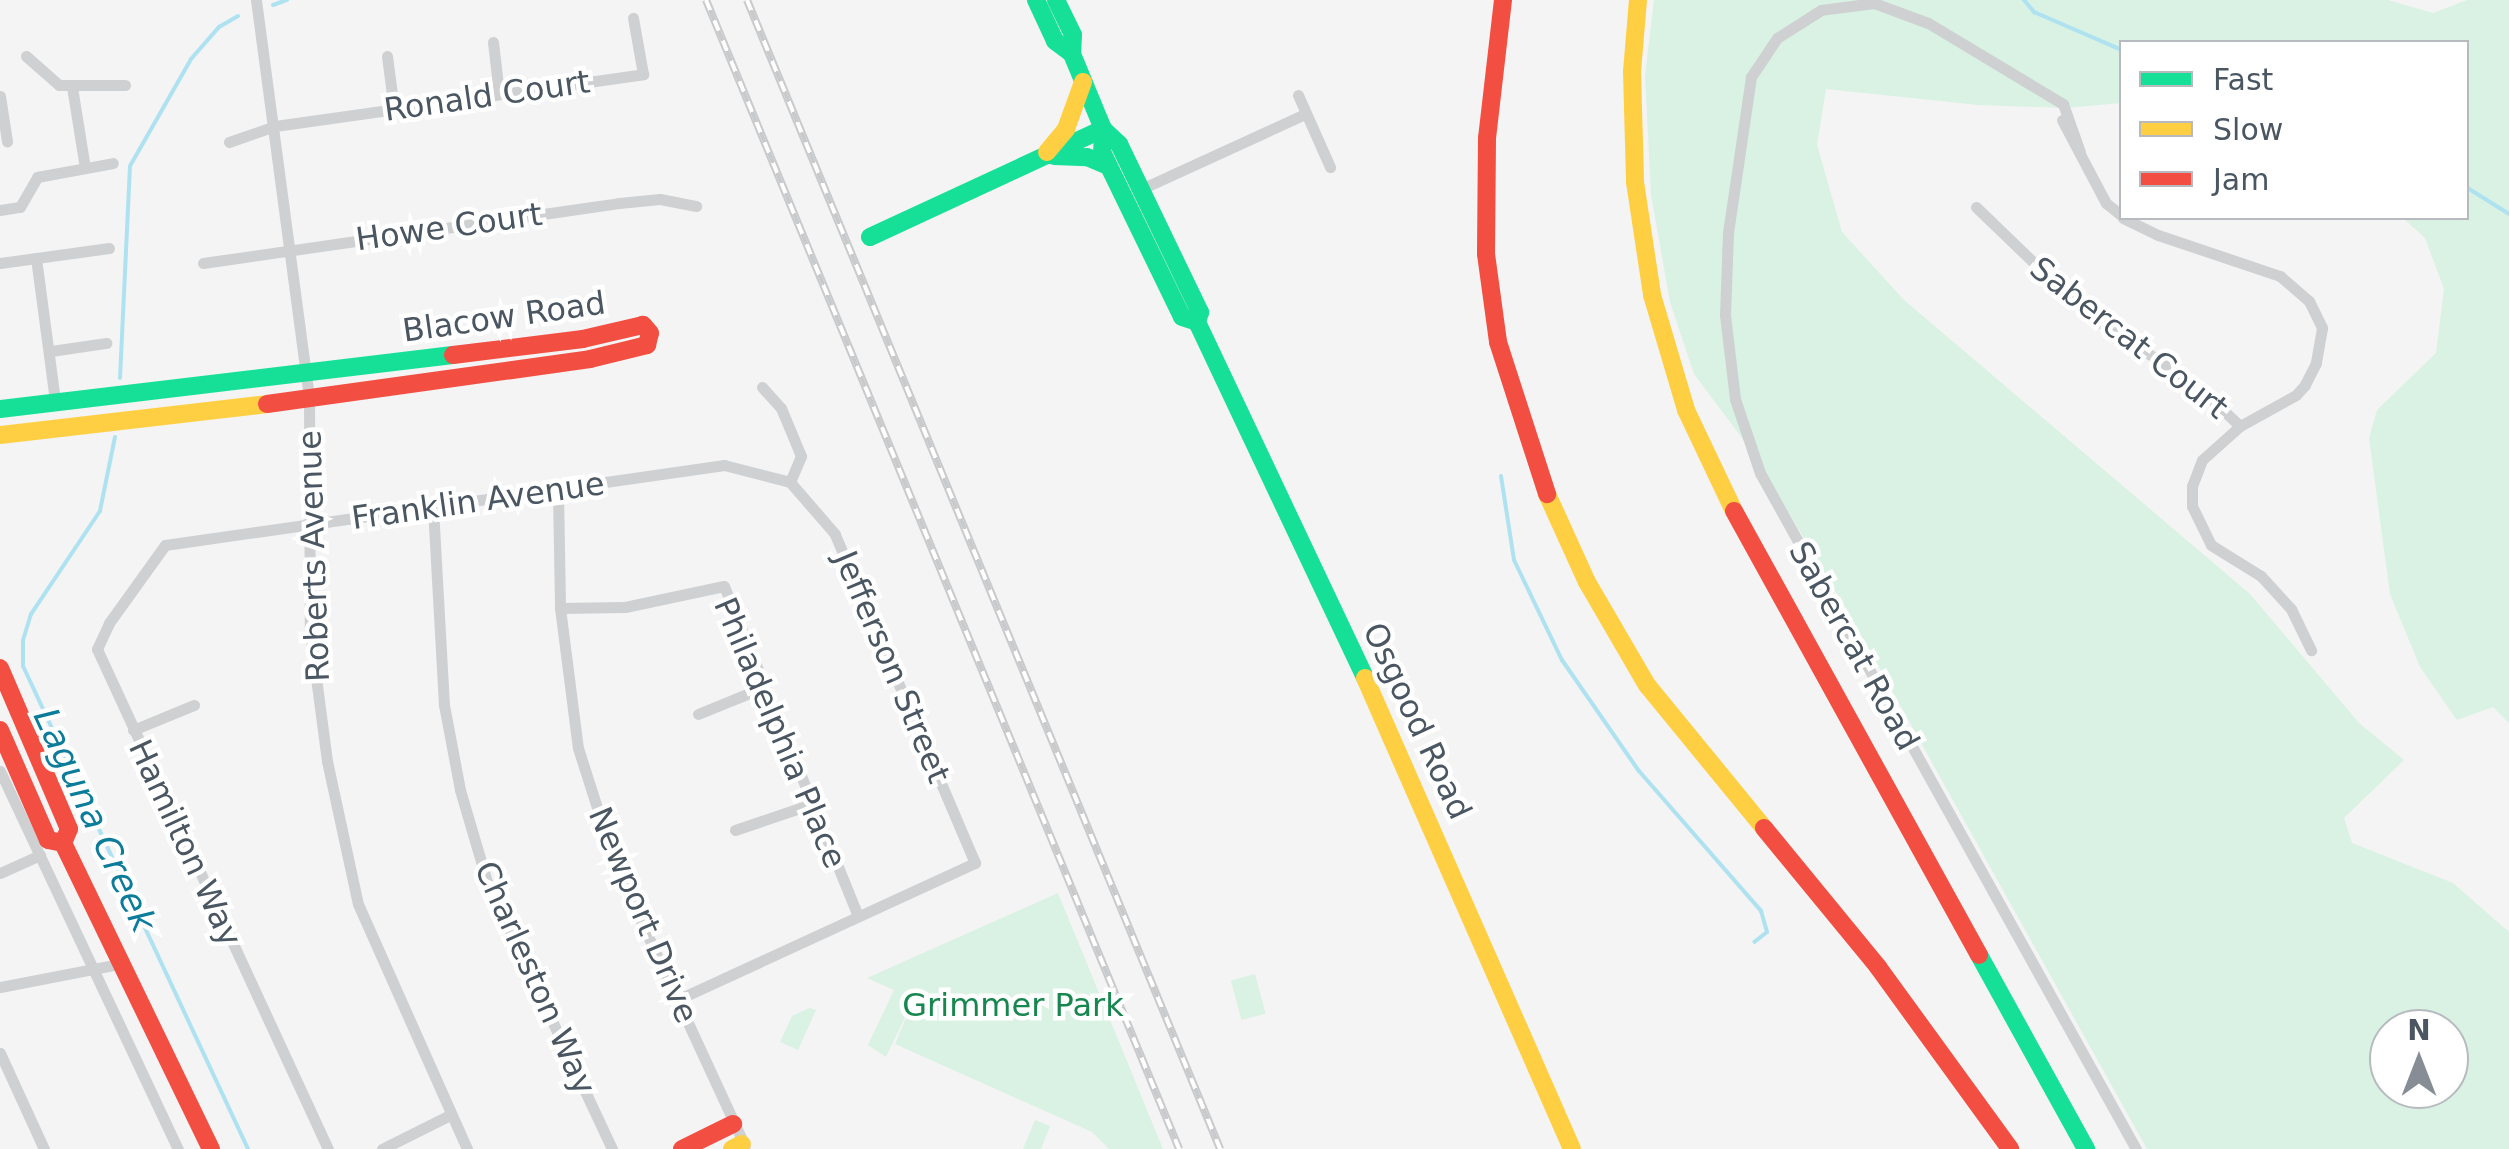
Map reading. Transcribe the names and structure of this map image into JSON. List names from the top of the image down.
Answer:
{
  "streets": {
    "main road": ["Blacow Road", "Osgood Road"],
    "street": [
      "Ronald Court",
      "Howe Court",
      "Sabercat Court",
      "Franklin Avenue",
      "Roberts Avenue",
      "Sabercat Road",
      "Jefferson Street",
      "Philadelphia Place",
      "Hamilton Way",
      "Newport Drive",
      "Charleston Way"
    ]
  },
  "crossings": [
    ["Ronald Court", "Roberts Avenue"],
    ["Howe Court", "Roberts Avenue"],
    ["Blacow Road", "Roberts Avenue"],
    ["Franklin Avenue", "Roberts Avenue"],
    ["Franklin Avenue", "Jefferson Street"],
    ["Franklin Avenue", "Hamilton Way"],
    ["Franklin Avenue", "Newport Drive"],
    ["Franklin Avenue", "Charleston Way"],
    ["Jefferson Street", "Philadelphia Place"],
    ["Philadelphia Place", "Newport Drive"]
  ],
  "water": ["Laguna Creek"],
  "parks": ["Grimmer Park"],
  "legend": ["Fast", "Slow", "Jam"],
  "north": "top"
}
